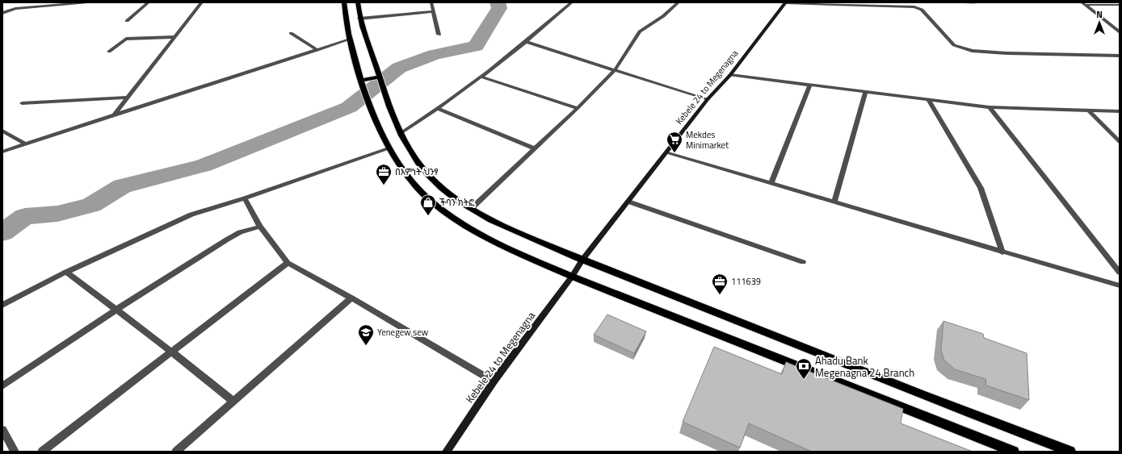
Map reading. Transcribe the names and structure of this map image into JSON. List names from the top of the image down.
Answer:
{
  "streets": {
    "main road": ["Kebele 24 to Megenagna"]
  },
  "places": {
    "supermarket": ["Mekdes Minimarket"],
    "office": ["በእምነት ህንፃ", "111639"],
    "shop": ["ችባን ክትፎ"],
    "school or university": ["Yenegew sew"],
    "bank": ["Ahadu Bank Megenagna 24 Branch"]
  },
  "north": "top"
}
